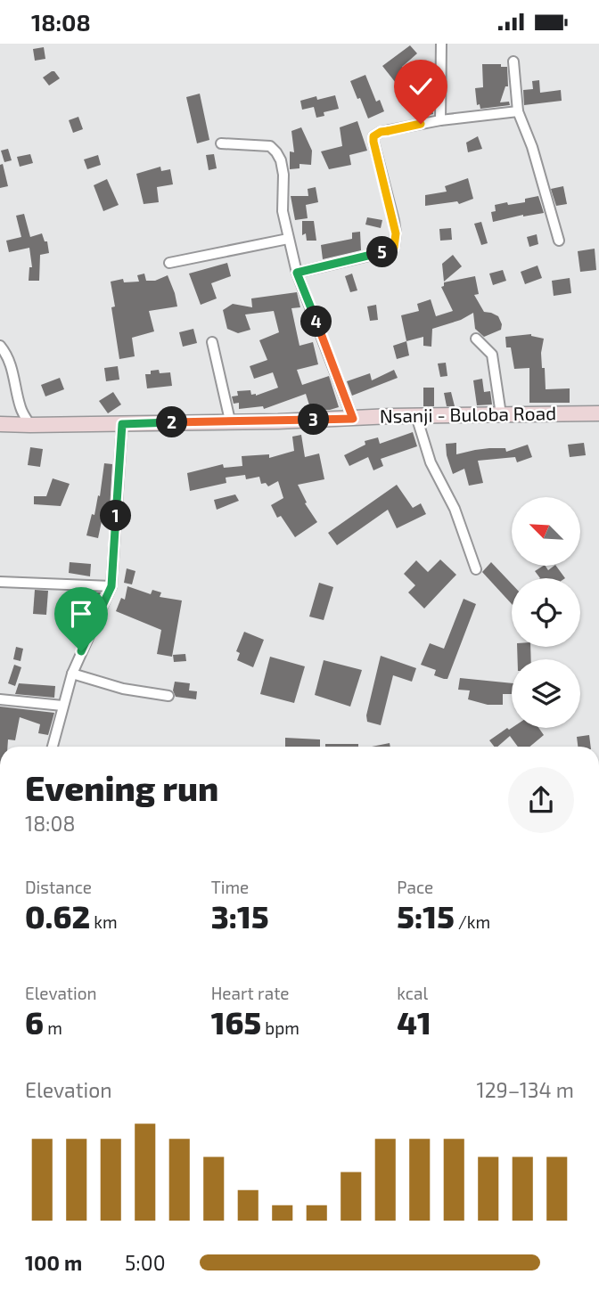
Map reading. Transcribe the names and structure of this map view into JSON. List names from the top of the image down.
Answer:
{
  "streets": {
    "main road": ["Nsanji - Buloba Road"]
  },
  "north": "top left",
  "page": {
    "status": "18:08",
    "pins": [
      "5",
      "4",
      "3",
      "2",
      "1"
    ],
    "heading": ["Evening run", "18:08"],
    "stats": [
      ["Distance", "0.62 km"],
      ["Time", "3:15"],
      ["Pace", "5:15 /km"],
      ["Elevation", "6 m"],
      ["Heart rate", "165 bpm"],
      ["kcal", "41"]
    ],
    "chart": ["Elevation", "129–134 m"],
    "list": [
      {
        "name": "100 m",
        "note": "5:00"
      }
    ]
  }
}
